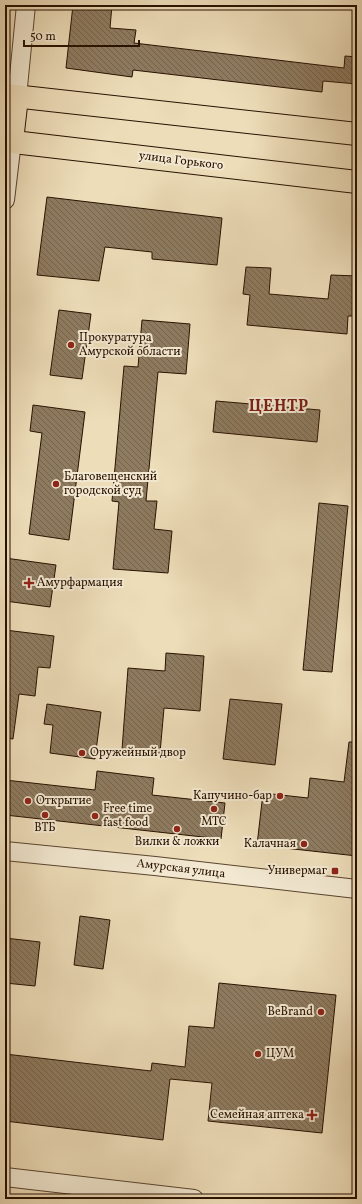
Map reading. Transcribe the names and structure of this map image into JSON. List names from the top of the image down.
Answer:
{
  "streets": {
    "main road": ["улица Горького"],
    "street": ["Амурская улица"]
  },
  "districts": ["ЦЕНТР"],
  "places": {
    "other": [
      "Прокуратура Амурской области",
      "Благовещенский городской суд",
      "Оружейный двор",
      "Капучино-бар",
      "Открытие",
      "МТС",
      "ВТБ",
      "Free time fast food",
      "Вилки & ложки",
      "Калачная",
      "BeBrand",
      "ЦУМ"
    ],
    "health": ["Амурфармация", "Семейная аптека"],
    "transit": ["Универмаг"]
  },
  "scale_bar": "50 m"
}
